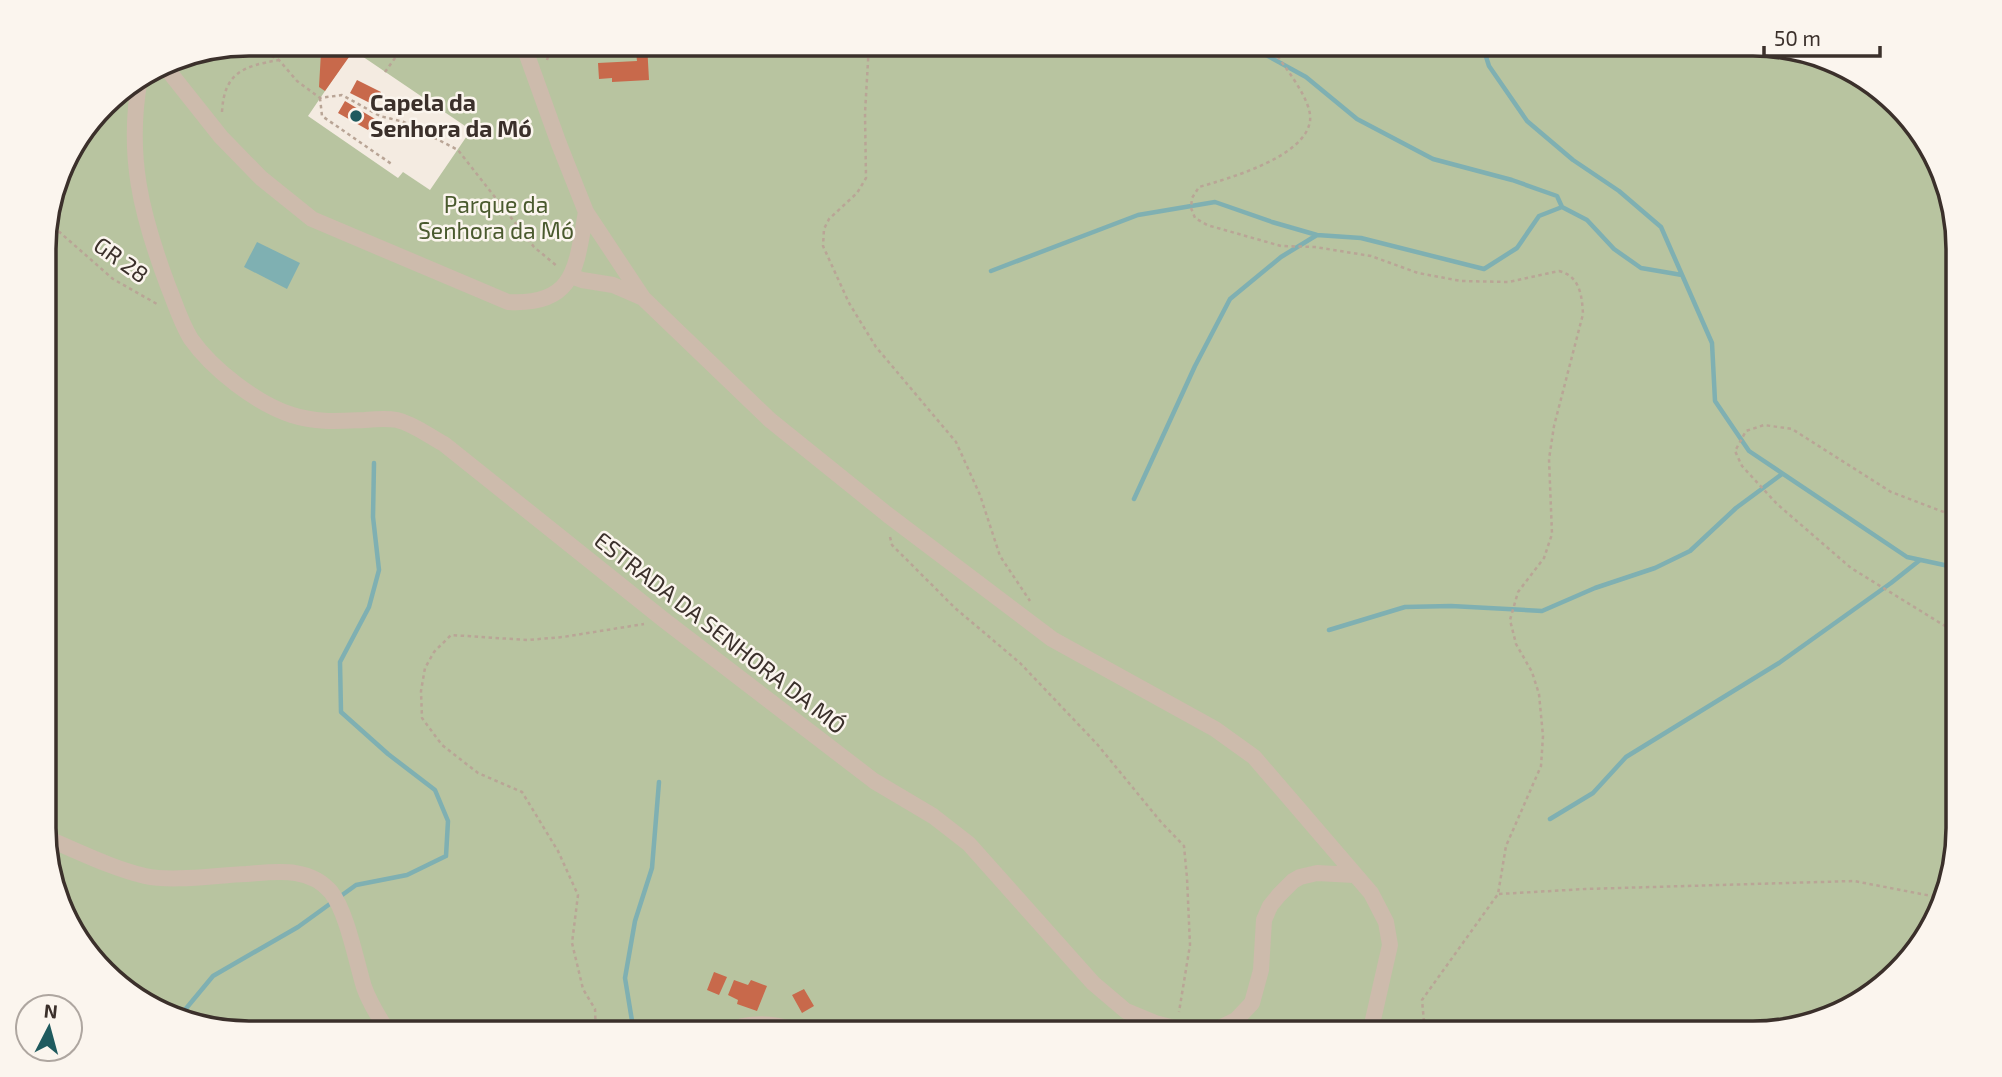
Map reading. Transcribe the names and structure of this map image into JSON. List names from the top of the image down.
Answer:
{
  "streets": {
    "street": ["ESTRADA DA SENHORA DA MÓ"],
    "path": ["GR 28"]
  },
  "parks": ["Parque da Senhora da Mó"],
  "places": ["Capela da Senhora da Mó"],
  "scale_bar": "50 m",
  "north": "top"
}
